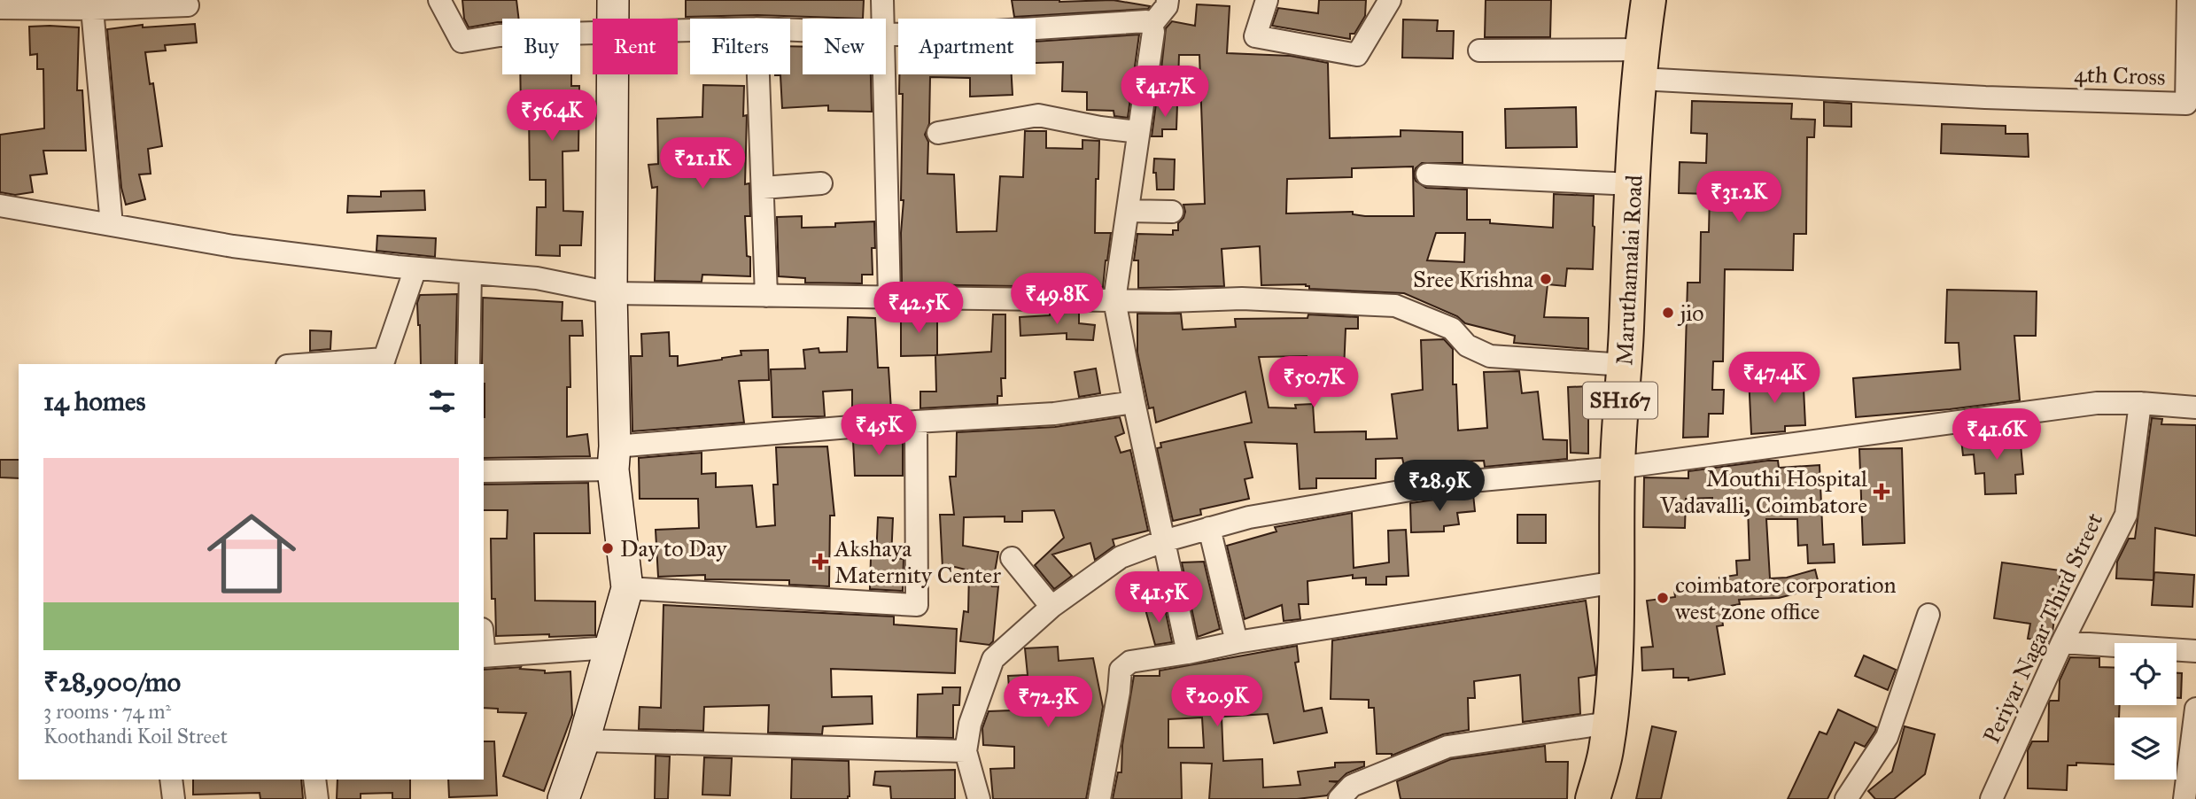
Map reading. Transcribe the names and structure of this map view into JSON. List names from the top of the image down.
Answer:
{
  "streets": {
    "main road": ["Maruthamalai Road", "SH167"],
    "street": ["4th Cross", "Periyar Nagar Third Street"]
  },
  "crossings": [
    ["4th Cross", "Maruthamalai Road"]
  ],
  "places": {
    "other": [
      "Sree Krishna",
      "jio",
      "Day to Day",
      "coimbatore corporation west zone office"
    ],
    "health": ["Mouthi Hospital Vadavalli, Coimbatore", "Akshaya Maternity Center"]
  },
  "page": {
    "chip": [
      "Buy",
      "Rent",
      "Filters",
      "New",
      "Apartment"
    ],
    "price": [
      "₹41.7K",
      "₹56.4K",
      "₹21.1K",
      "₹31.2K",
      "₹49.8K",
      "₹42.5K",
      "₹47.4K",
      "₹50.7K",
      "₹45K",
      "₹41.6K",
      "₹28.9K",
      "₹41.5K",
      "₹20.9K",
      "₹72.3K"
    ],
    "heading": "14 homes",
    "list": [
      {
        "name": "₹28,900/mo",
        "note": "3 rooms · 74 m² · Koothandi Koil Street"
      }
    ]
  }
}
